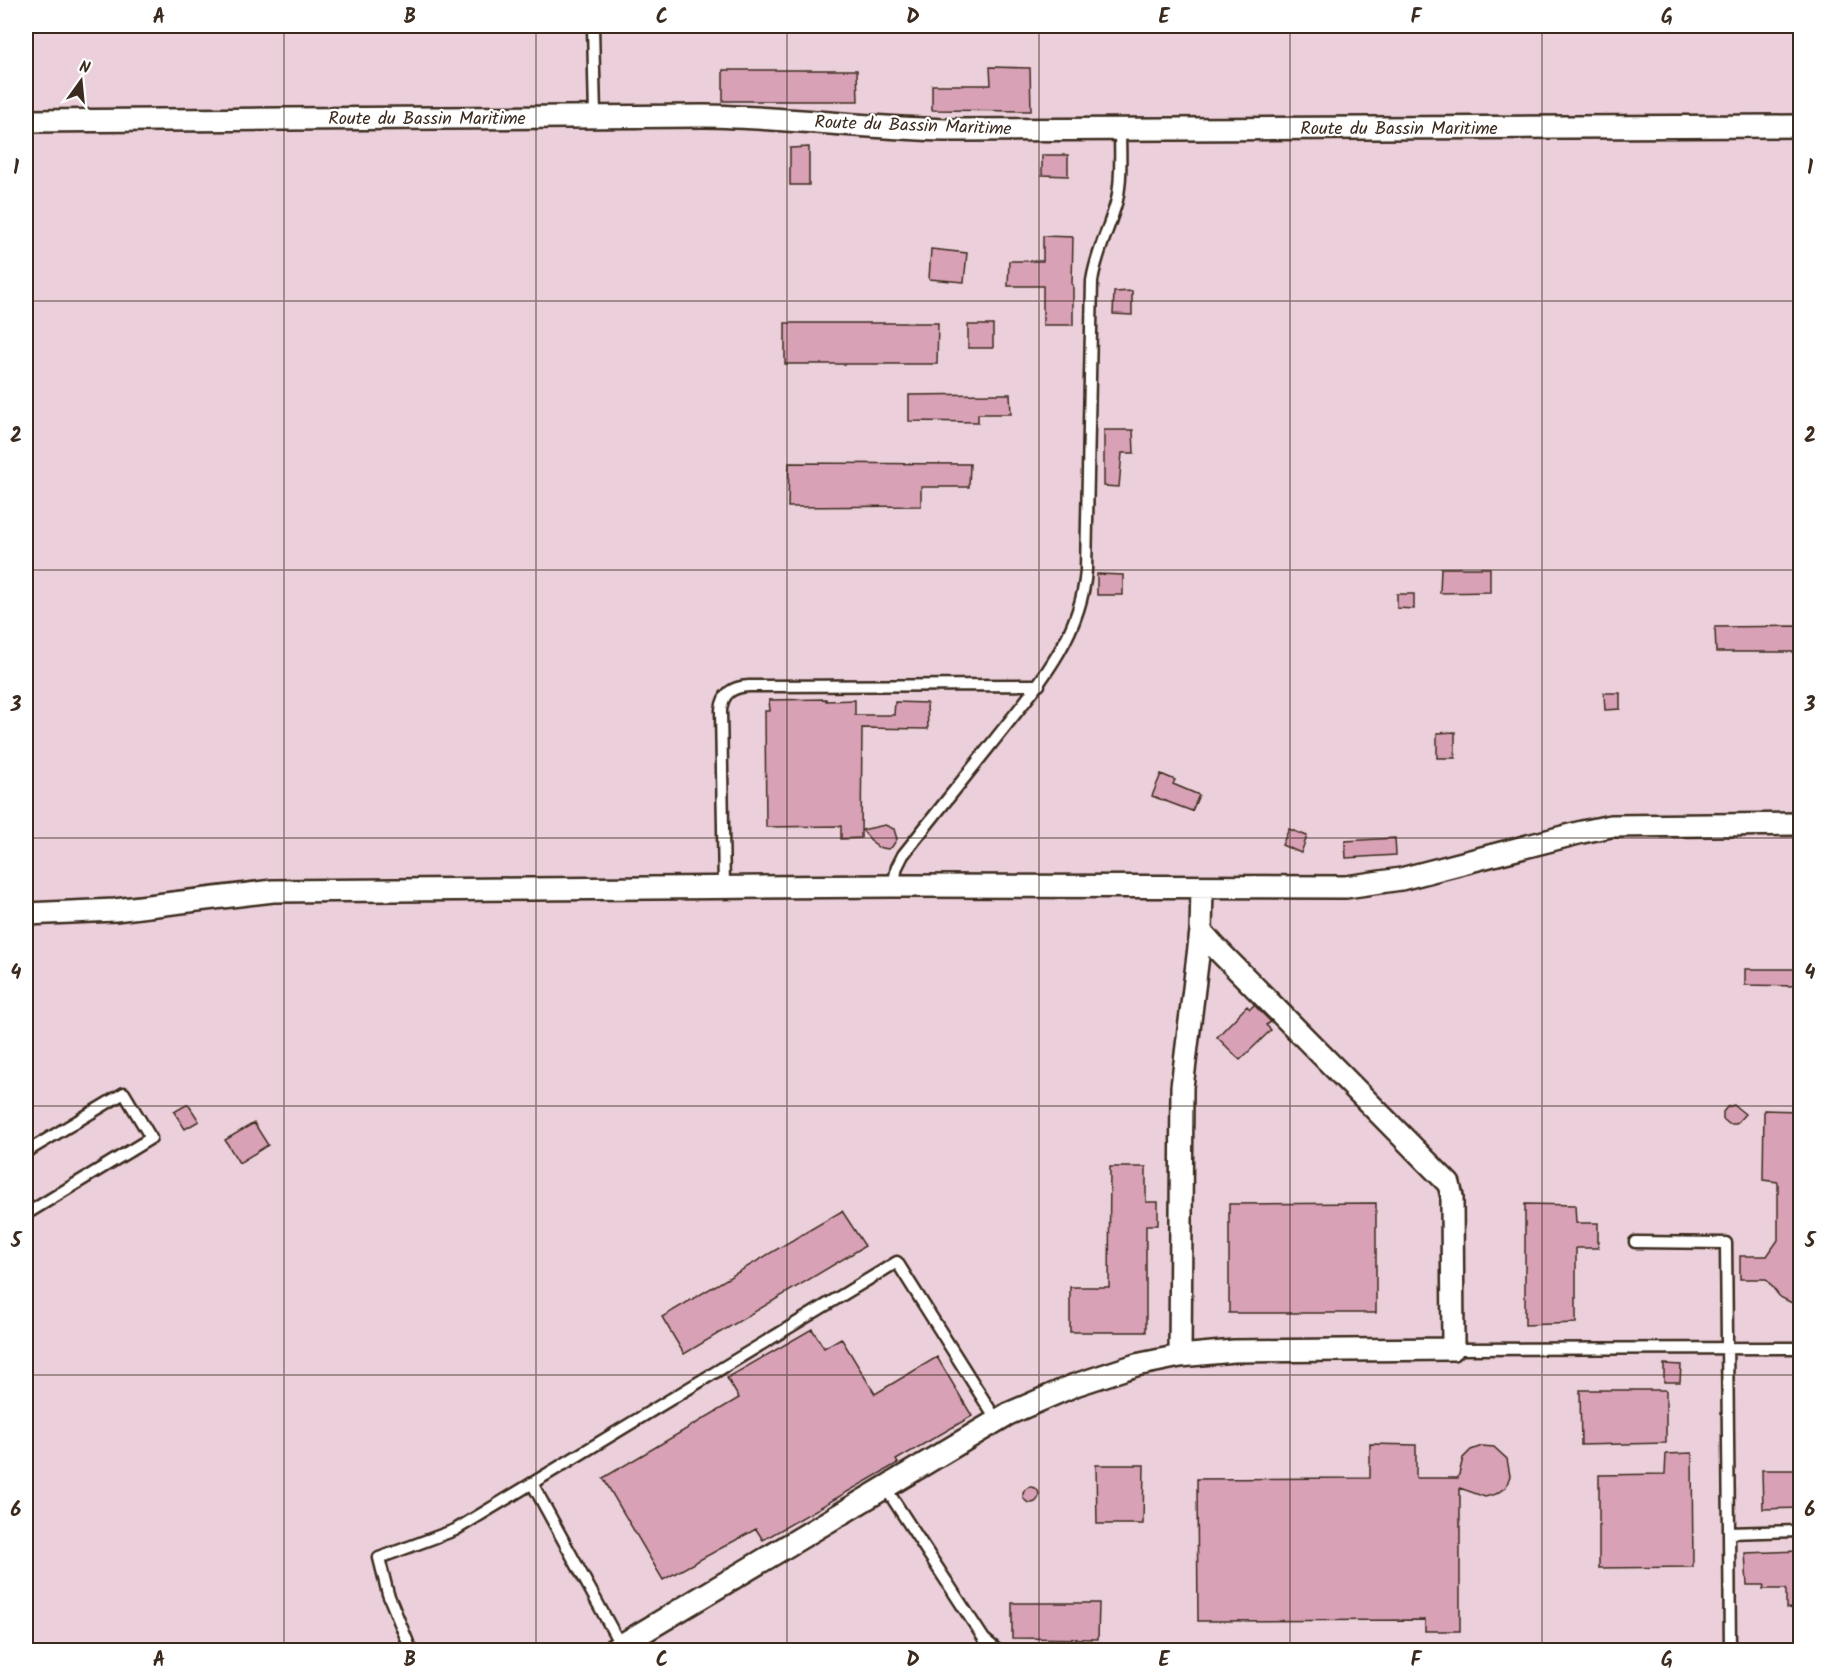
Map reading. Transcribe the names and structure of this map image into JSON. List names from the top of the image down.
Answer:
{
  "streets": {
    "street": ["Route du Bassin Maritime"]
  },
  "north": "top",
  "grid": {
    "columns": [
      "A",
      "B",
      "C",
      "D",
      "E",
      "F",
      "G"
    ],
    "rows": [
      "1",
      "2",
      "3",
      "4",
      "5",
      "6"
    ]
  }
}
